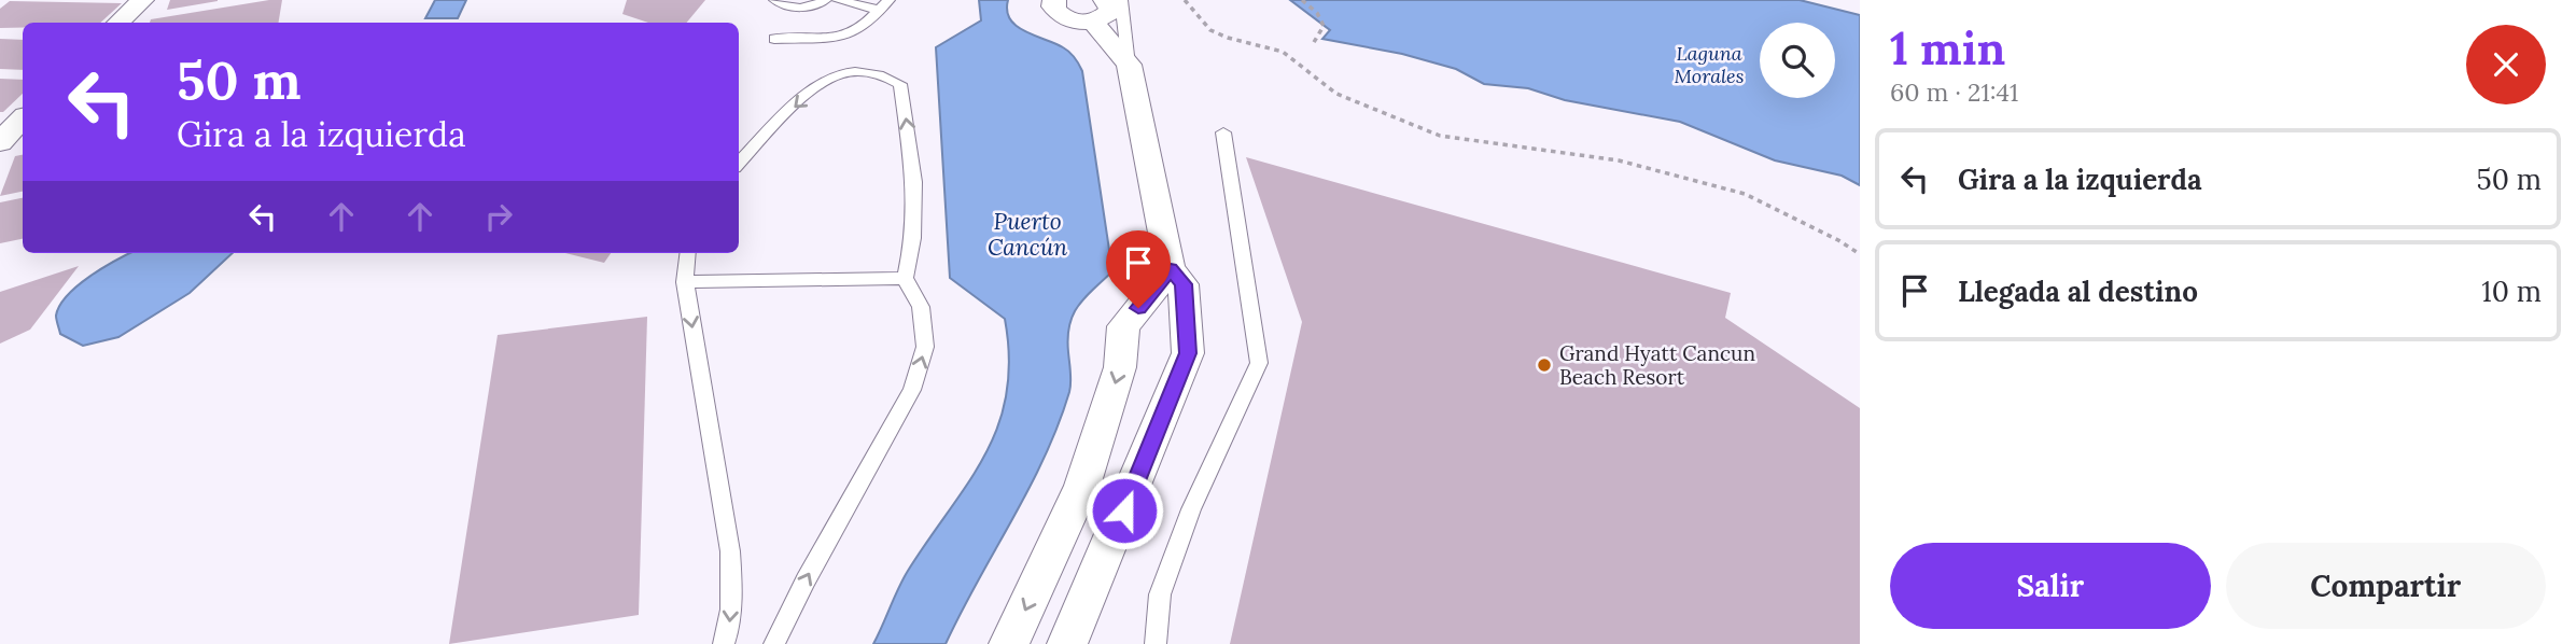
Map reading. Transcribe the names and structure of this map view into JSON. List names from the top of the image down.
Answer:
{
  "water": ["Laguna Morales", "Puerto Cancún"],
  "places": ["Grand Hyatt Cancun Beach Resort"],
  "page": {
    "heading": ["1 min", "60 m · 21:41"],
    "turn": ["50 m", "Gira a la izquierda"],
    "list": [
      {
        "name": "Gira a la izquierda",
        "value": "50 m"
      },
      {
        "name": "Llegada al destino",
        "value": "10 m"
      }
    ],
    "buttons": ["Salir", "Compartir"]
  }
}
